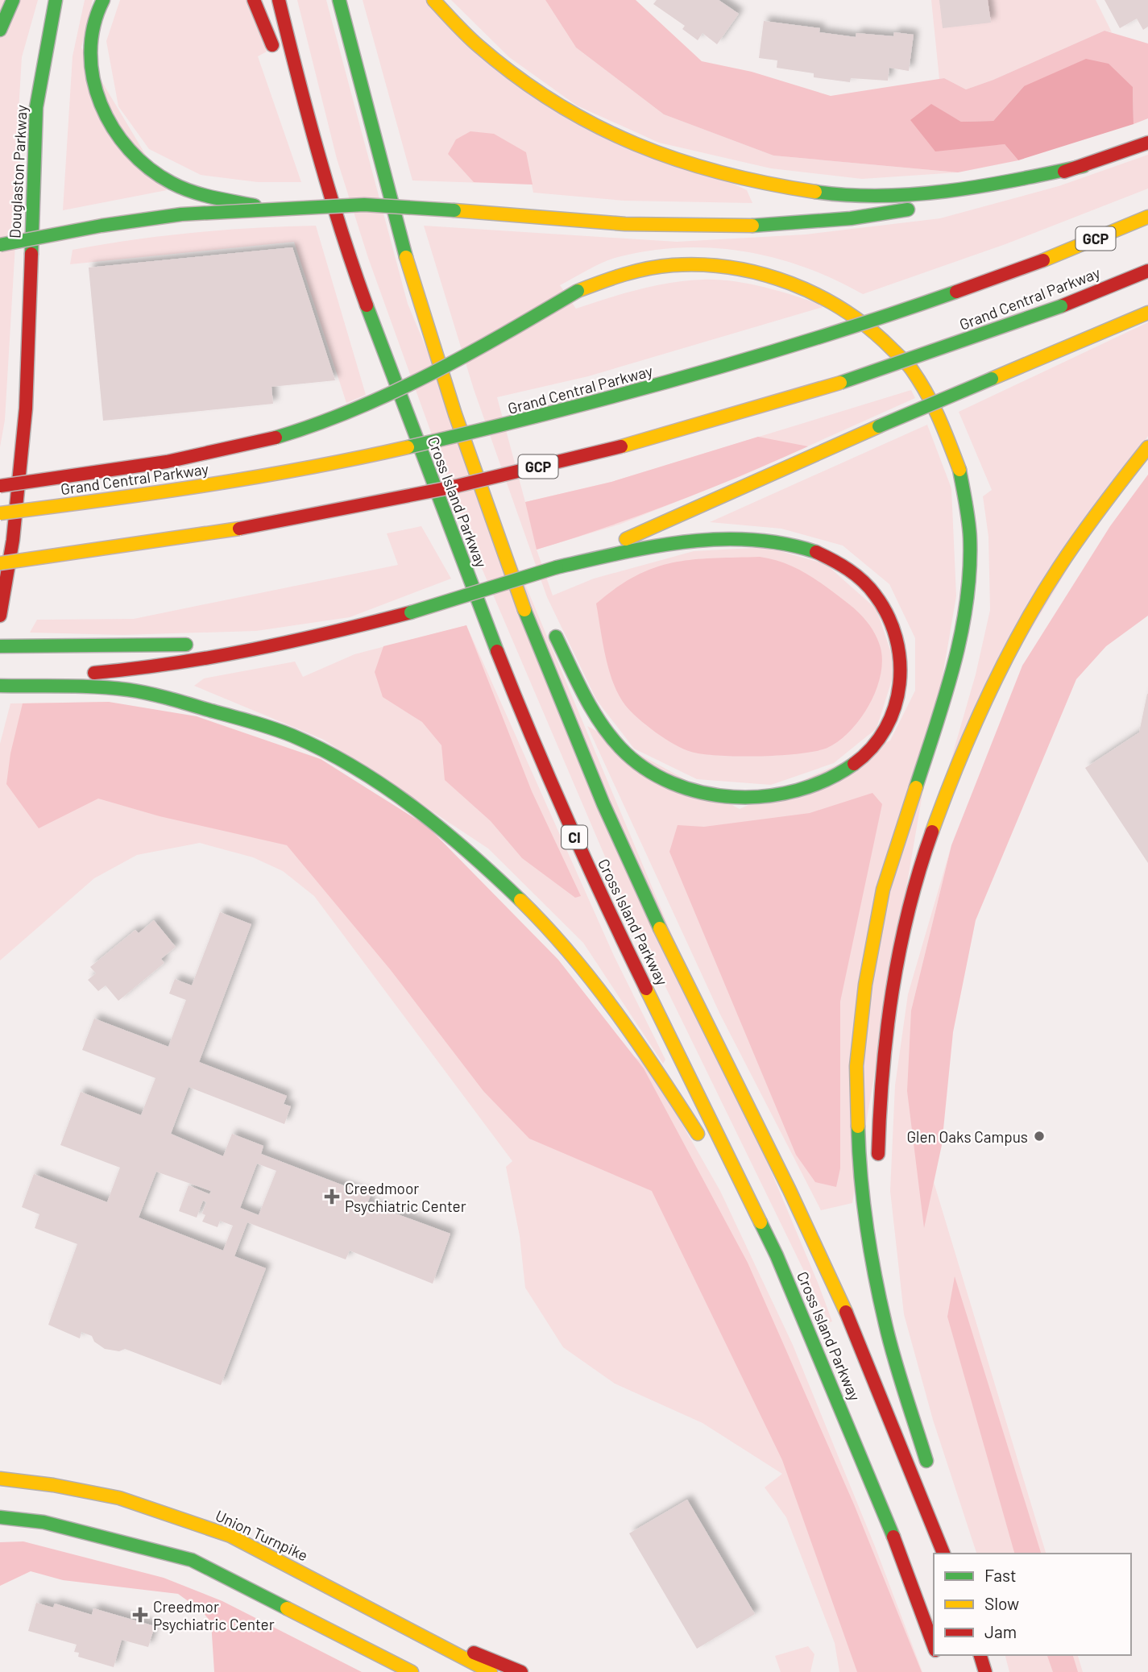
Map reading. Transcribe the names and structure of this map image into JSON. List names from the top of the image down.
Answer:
{
  "streets": {
    "main road": [
      "Douglaston Parkway",
      "GCP",
      "Grand Central Parkway",
      "Cross Island Parkway",
      "CI",
      "Union Turnpike"
    ]
  },
  "places": {
    "other": ["Glen Oaks Campus"],
    "health": ["Creedmoor Psychiatric Center", "Creedmor Psychiatric Center"]
  },
  "legend": ["Fast", "Slow", "Jam"]
}
